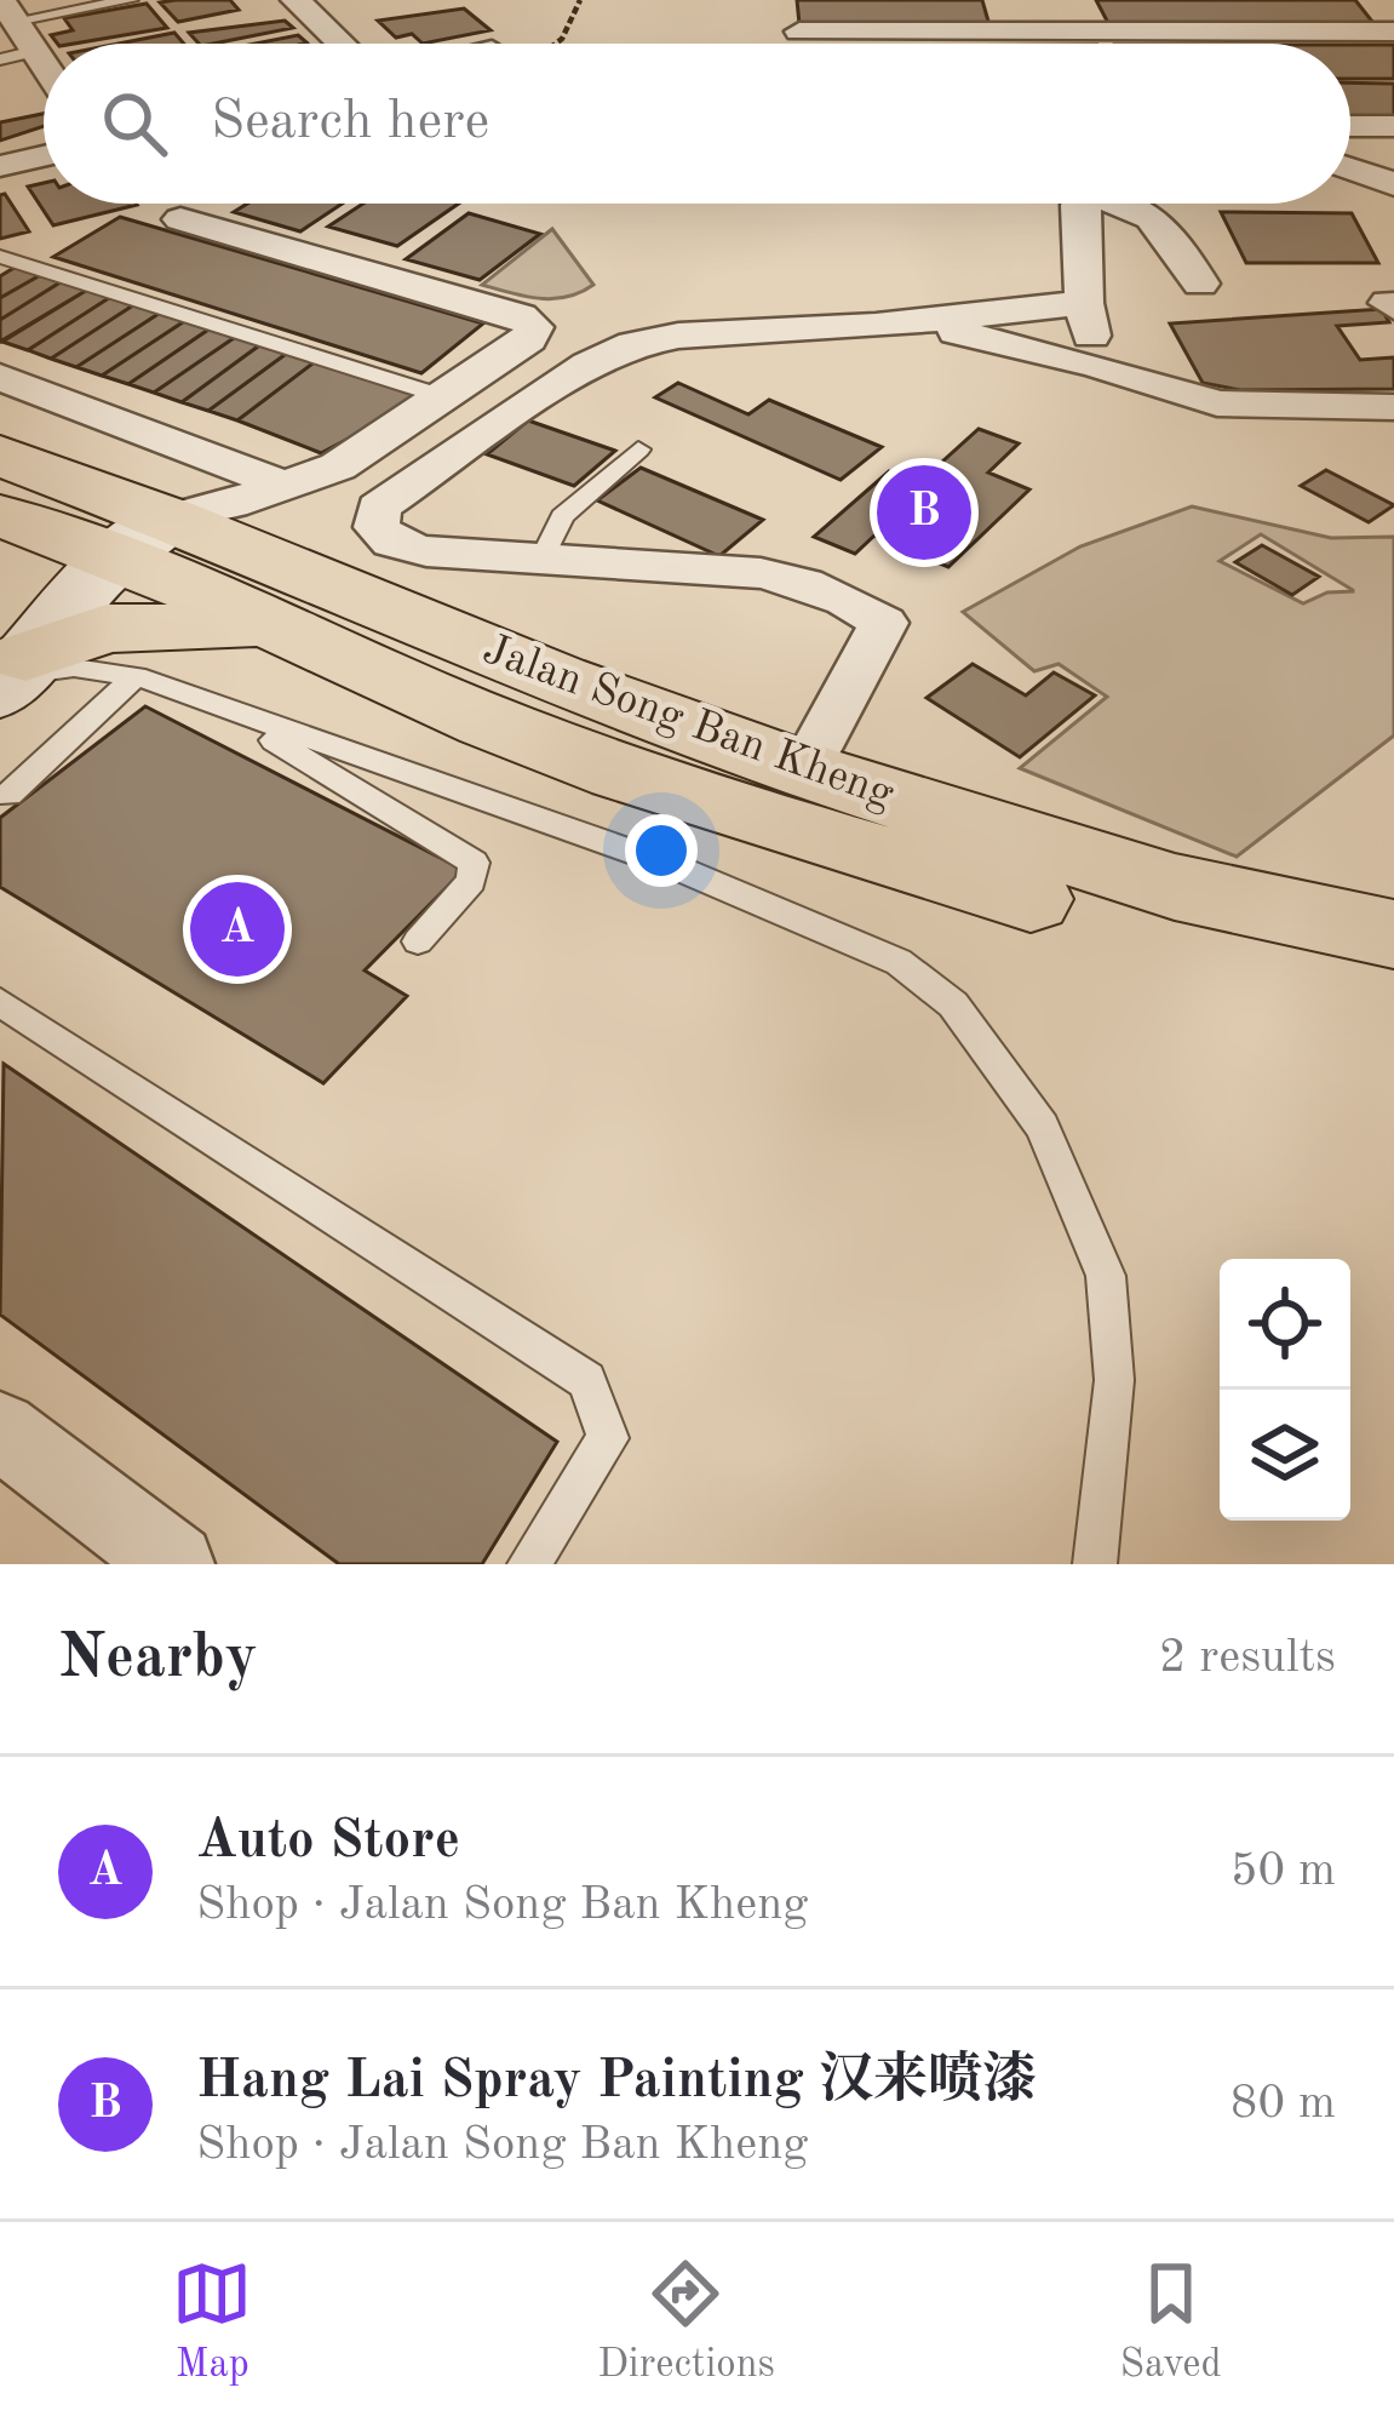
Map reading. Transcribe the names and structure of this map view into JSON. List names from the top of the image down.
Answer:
{
  "streets": {
    "main road": ["Jalan Song Ban Kheng"]
  },
  "page": {
    "search": "Search here",
    "pins": ["B", "A"],
    "heading": ["Nearby", "2 results"],
    "list": [
      {
        "mark": "A",
        "name": "Auto Store",
        "note": "Shop · Jalan Song Ban Kheng",
        "value": "50 m"
      },
      {
        "mark": "B",
        "name": "Hang Lai Spray Painting 汉来喷漆",
        "note": "Shop · Jalan Song Ban Kheng",
        "value": "80 m"
      }
    ],
    "nav": ["Map", "Directions", "Saved"]
  }
}
